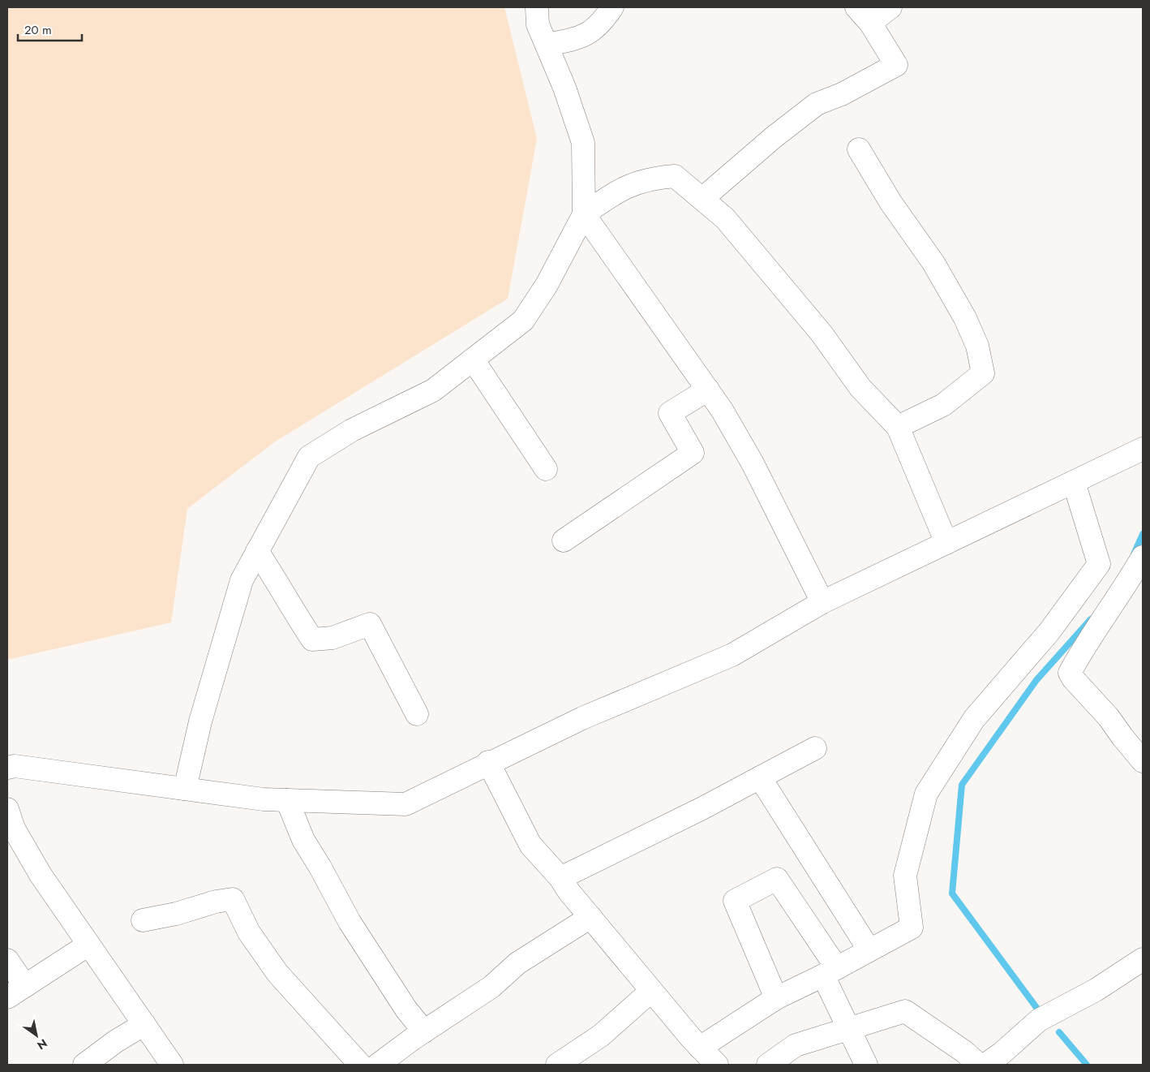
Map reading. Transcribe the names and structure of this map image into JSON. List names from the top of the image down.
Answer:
{
  "scale_bar": "20 m",
  "north": "bottom right"
}
